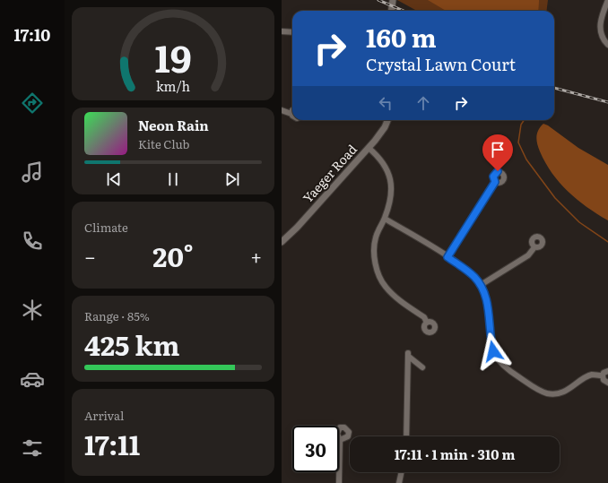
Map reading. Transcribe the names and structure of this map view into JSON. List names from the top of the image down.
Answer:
{
  "streets": {
    "street": ["Yaeger Road"]
  },
  "page": {
    "tabs": "17:10",
    "turn": ["160 m", "Crystal Lawn Court"],
    "song": ["Neon Rain", "Kite Club"],
    "tile": [
      "Climate",
      ["Range · 85%", "425 km"],
      ["Arrival", "17:11"]
    ],
    "heat": ["−", "20°", "+"],
    "limit": "30",
    "trip": "17:11 · 1 min · 310 m",
    "gauge": ["19", "km/h"]
  }
}
